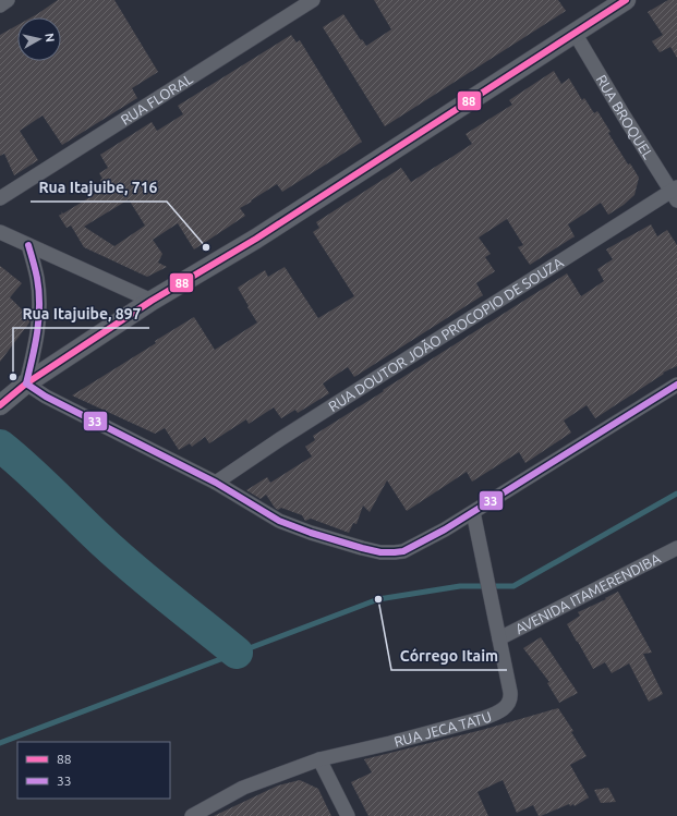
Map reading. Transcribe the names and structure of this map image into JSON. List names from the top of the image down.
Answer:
{
  "streets": {
    "street": [
      "RUA FLORAL",
      "RUA BROQUEL",
      "RUA DOUTOR JOÃO PROCOPIO DE SOUZA",
      "AVENIDA ITAMERENDIBA",
      "RUA JECA TATU"
    ]
  },
  "crossings": [
    ["RUA BROQUEL", "RUA DOUTOR JOÃO PROCOPIO DE SOUZA"],
    ["AVENIDA ITAMERENDIBA", "RUA JECA TATU"]
  ],
  "places": ["Rua Itajuibe, 716", "Rua Itajuibe, 897", "Córrego Itaim"],
  "lines": ["transit line 88", "transit line 33"],
  "legend": ["88", "33"],
  "north": "right"
}
